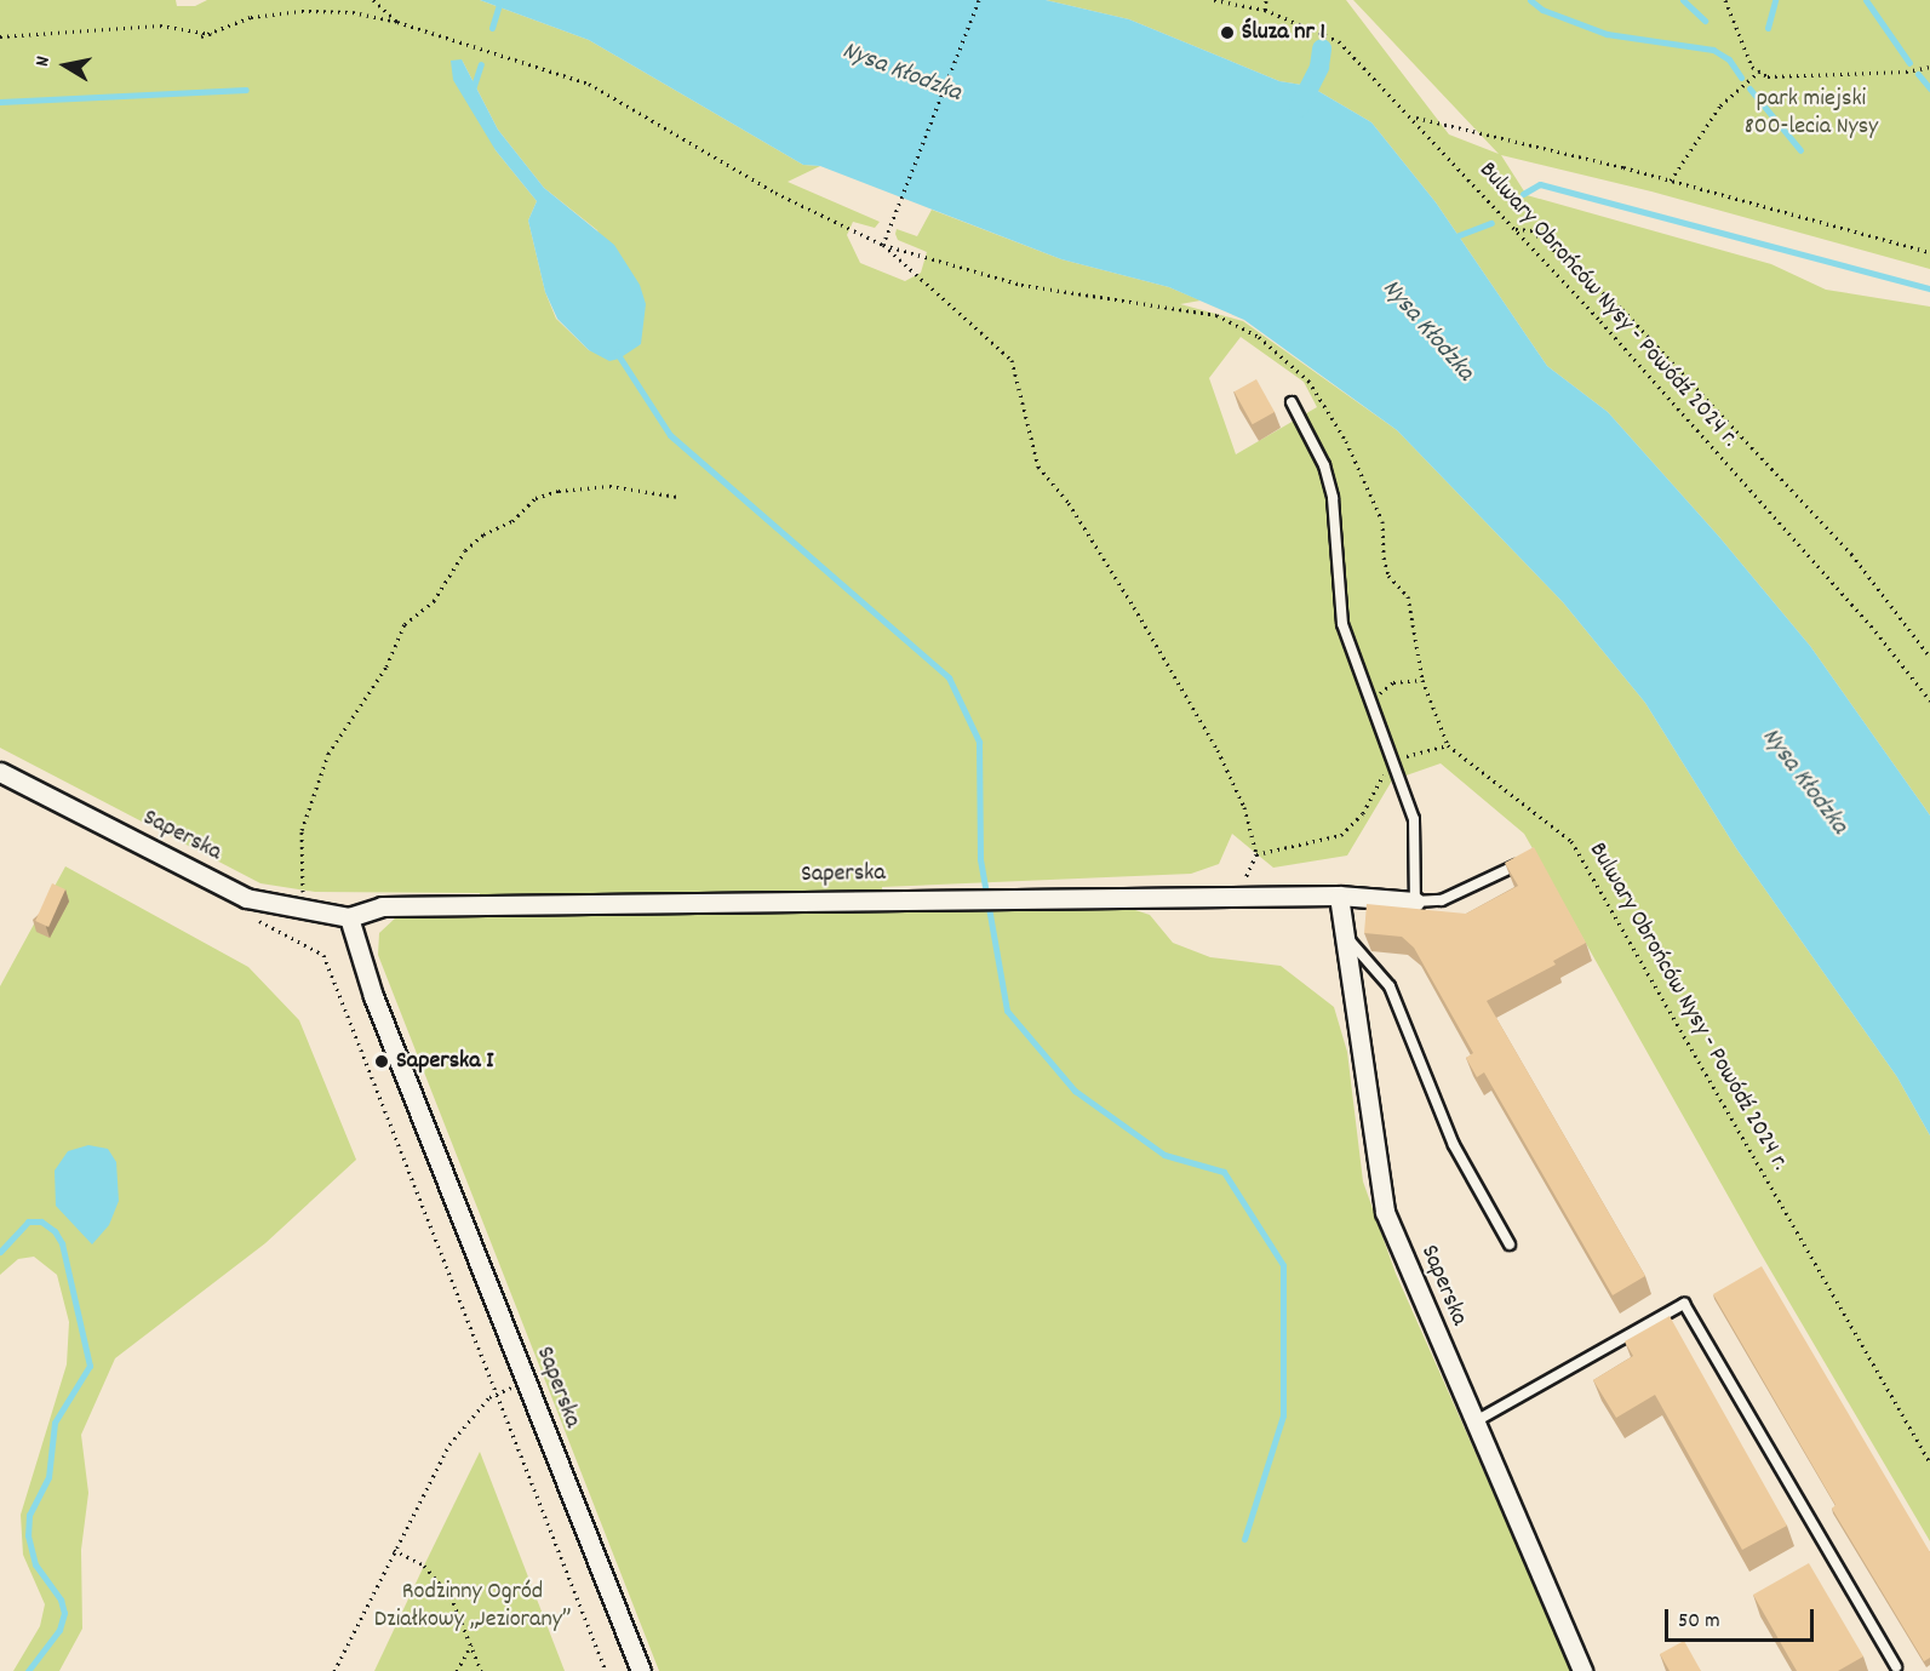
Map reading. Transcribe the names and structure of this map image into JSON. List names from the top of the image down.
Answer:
{
  "streets": {
    "street": ["Saperska"],
    "path": ["Bulwary Obrońców Nysy - Powódź 2024 r."]
  },
  "water": ["Nysa Kłodzka"],
  "parks": ["park miejski 800-lecia Nysy", "Rodzinny Ogród Działkowy „Jeziorany”"],
  "places": ["Śluza nr 1", "Saperska I"],
  "scale_bar": "50 m",
  "north": "left"
}
